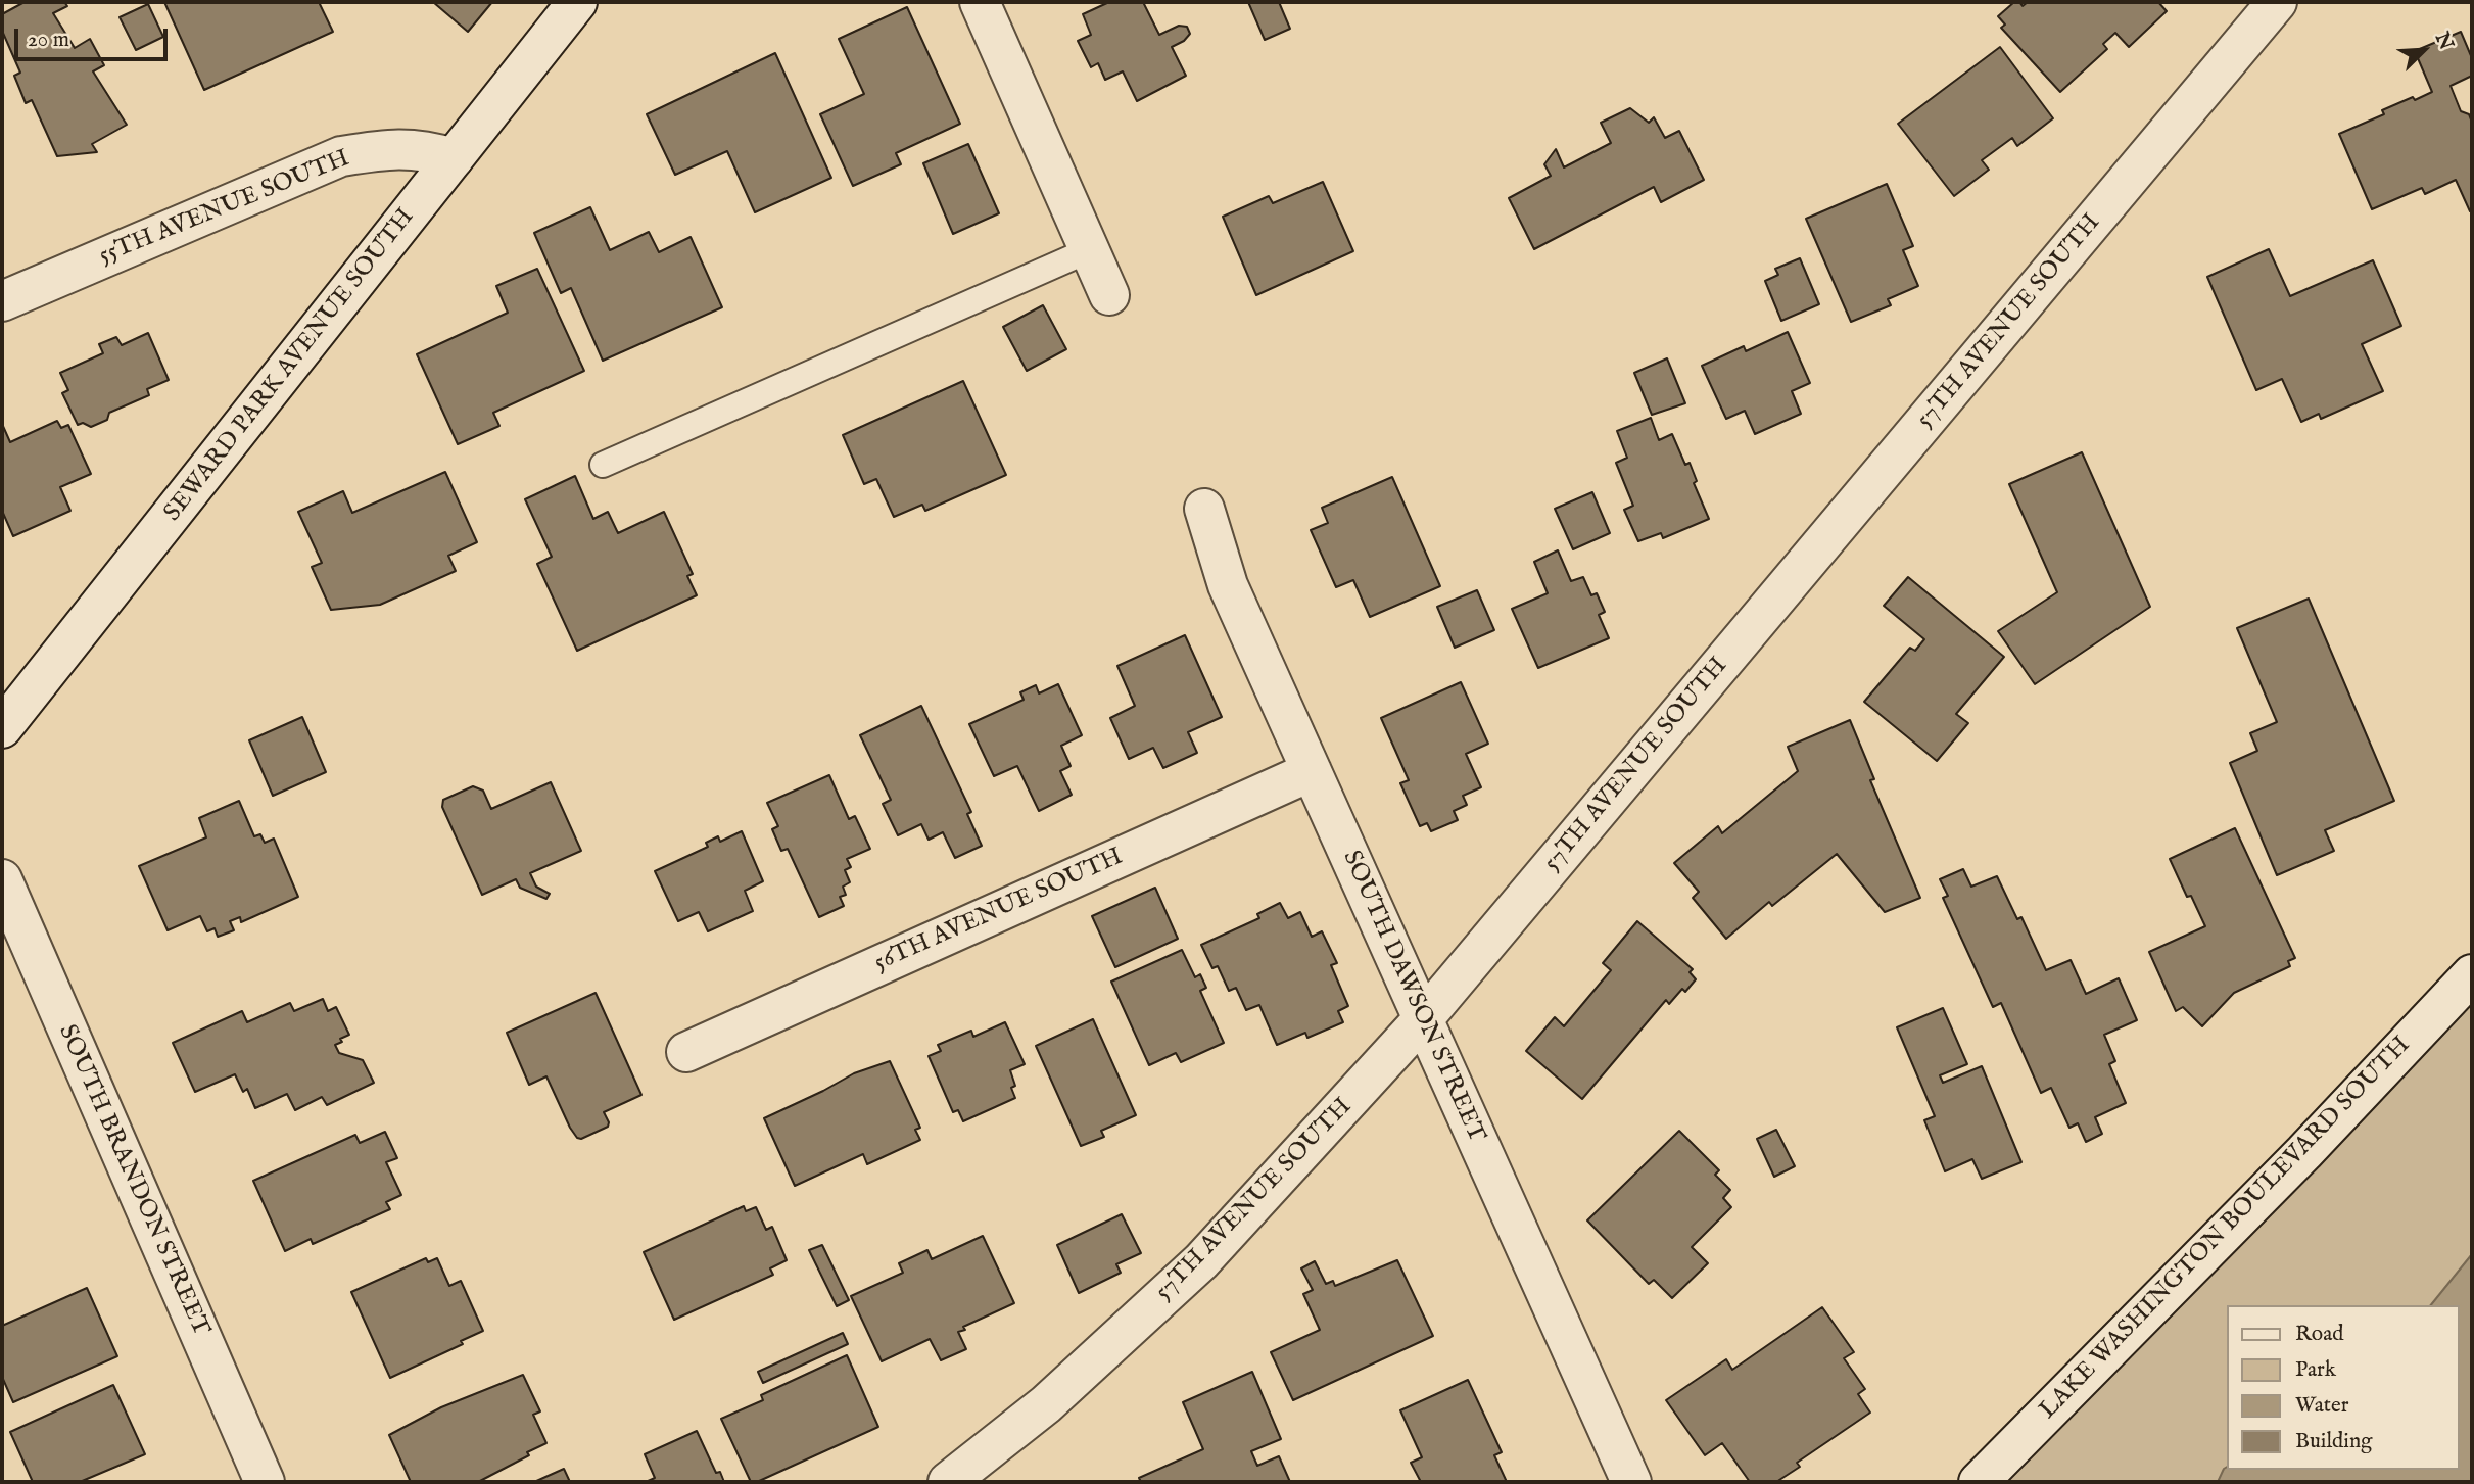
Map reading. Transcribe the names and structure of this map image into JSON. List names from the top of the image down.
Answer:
{
  "streets": {
    "street": [
      "55TH AVENUE SOUTH",
      "57TH AVENUE SOUTH",
      "SEWARD PARK AVENUE SOUTH",
      "56TH AVENUE SOUTH",
      "SOUTH DAWSON STREET",
      "SOUTH BRANDON STREET",
      "LAKE WASHINGTON BOULEVARD SOUTH"
    ]
  },
  "crossings": [
    ["55TH AVENUE SOUTH", "SEWARD PARK AVENUE SOUTH"],
    ["57TH AVENUE SOUTH", "SOUTH DAWSON STREET"],
    ["56TH AVENUE SOUTH", "SOUTH DAWSON STREET"]
  ],
  "legend": [
    "Road",
    "Park",
    "Water",
    "Building"
  ],
  "scale_bar": "20 m",
  "north": "top right"
}
